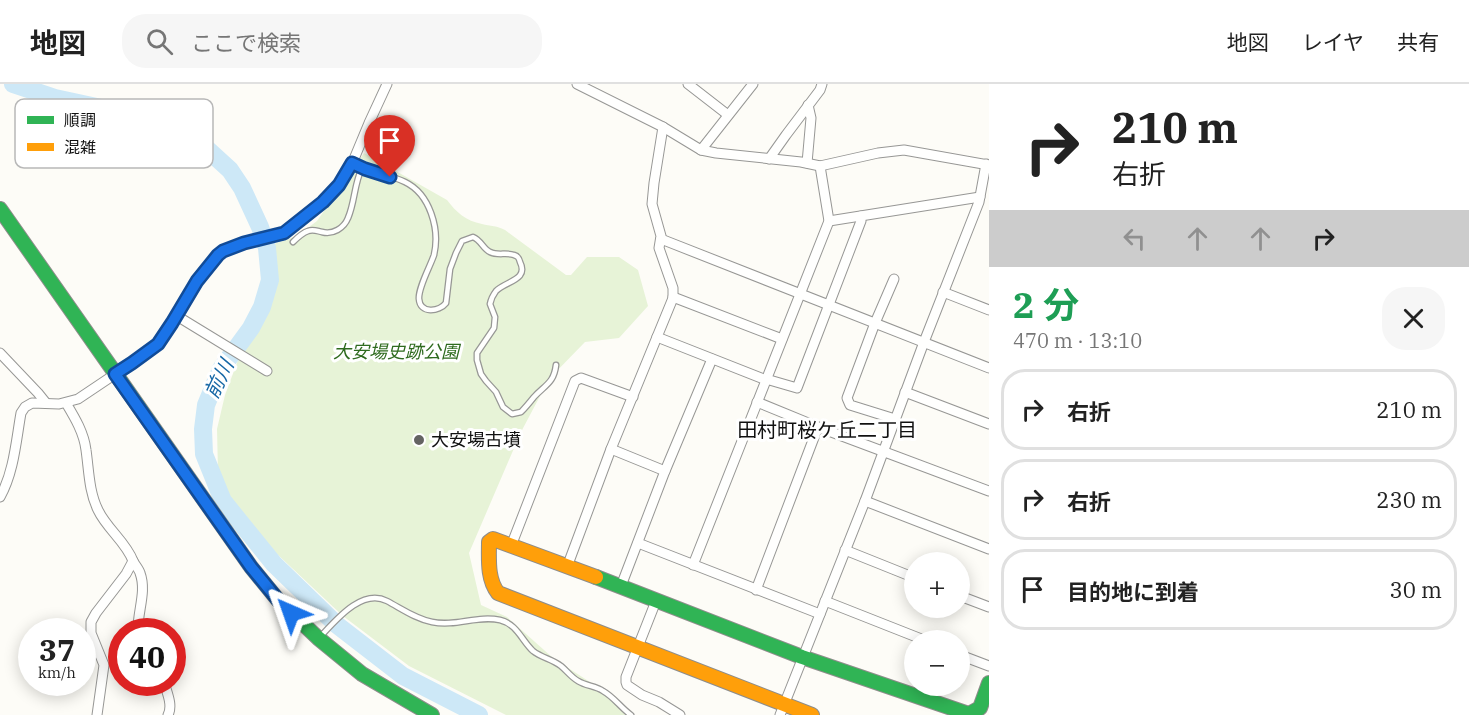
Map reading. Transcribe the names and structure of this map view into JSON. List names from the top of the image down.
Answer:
{
  "districts": ["田村町桜ケ丘二丁目"],
  "water": ["前川"],
  "parks": ["大安場史跡公園"],
  "places": ["大安場古墳"],
  "legend": ["順調", "混雑"],
  "page": {
    "header": "地図",
    "search": "ここで検索",
    "nav": ["地図", "レイヤ", "共有"],
    "turn": ["210 m", "右折"],
    "heading": ["2 分", "470 m · 13:10"],
    "list": [
      {
        "name": "右折",
        "value": "210 m"
      },
      {
        "name": "右折",
        "value": "230 m"
      },
      {
        "name": "目的地に到着",
        "value": "30 m"
      }
    ],
    "map_buttons": ["+", "−"],
    "speed": "37 km/h",
    "limit": "40"
  }
}
